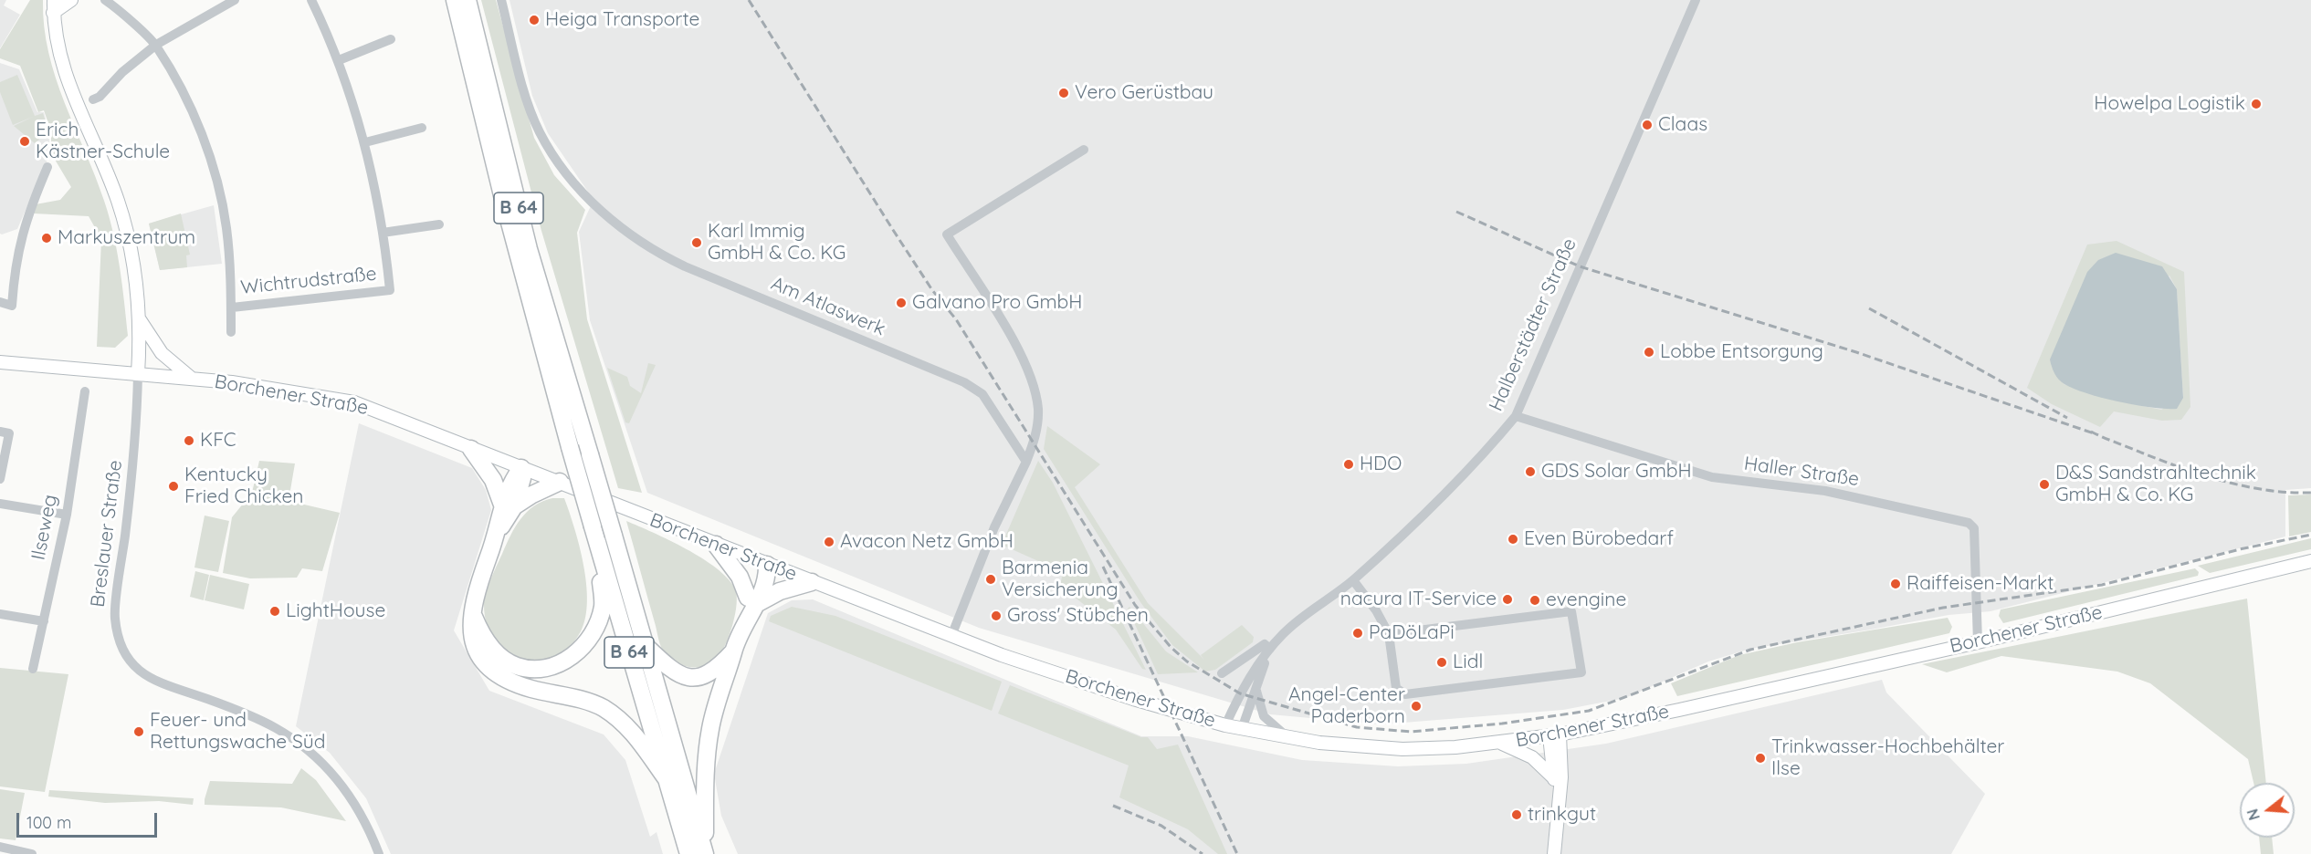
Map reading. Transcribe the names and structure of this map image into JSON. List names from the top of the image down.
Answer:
{
  "streets": {
    "highway": ["B 64"],
    "main road": ["Borchener Straße"],
    "street": [
      "Wichtrudstraße",
      "Am Atlaswerk",
      "Halberstädter Straße",
      "Haller Straße",
      "Ilseweg",
      "Breslauer Straße"
    ]
  },
  "crossings": [
    ["Halberstädter Straße", "Borchener Straße"],
    ["Halberstädter Straße", "Haller Straße"],
    ["Borchener Straße", "Haller Straße"],
    ["Borchener Straße", "Breslauer Straße"]
  ],
  "places": [
    "Heiga Transporte",
    "Vero Gerüstbau",
    "Howelpa Logistik",
    "Claas",
    "Erich Kästner-Schule",
    "Markuszentrum",
    "Karl Immig GmbH & Co. KG",
    "Galvano Pro GmbH",
    "Lobbe Entsorgung",
    "KFC",
    "HDO",
    "GDS Solar GmbH",
    "D&S Sandstrahltechnik GmbH & Co. KG",
    "Kentucky Fried Chicken",
    "Even Bürobedarf",
    "Avacon Netz GmbH",
    "Barmenia Versicherung",
    "Raiffeisen-Markt",
    "nacura IT-Service",
    "evengine",
    "LightHouse",
    "Gross' Stübchen",
    "PaDöLaPi",
    "Lidl",
    "Angel-Center Paderborn",
    "Feuer- und Rettungswache Süd",
    "Trinkwasser-Hochbehälter Ilse",
    "trinkgut"
  ],
  "scale_bar": "100 m",
  "north": "left"
}
